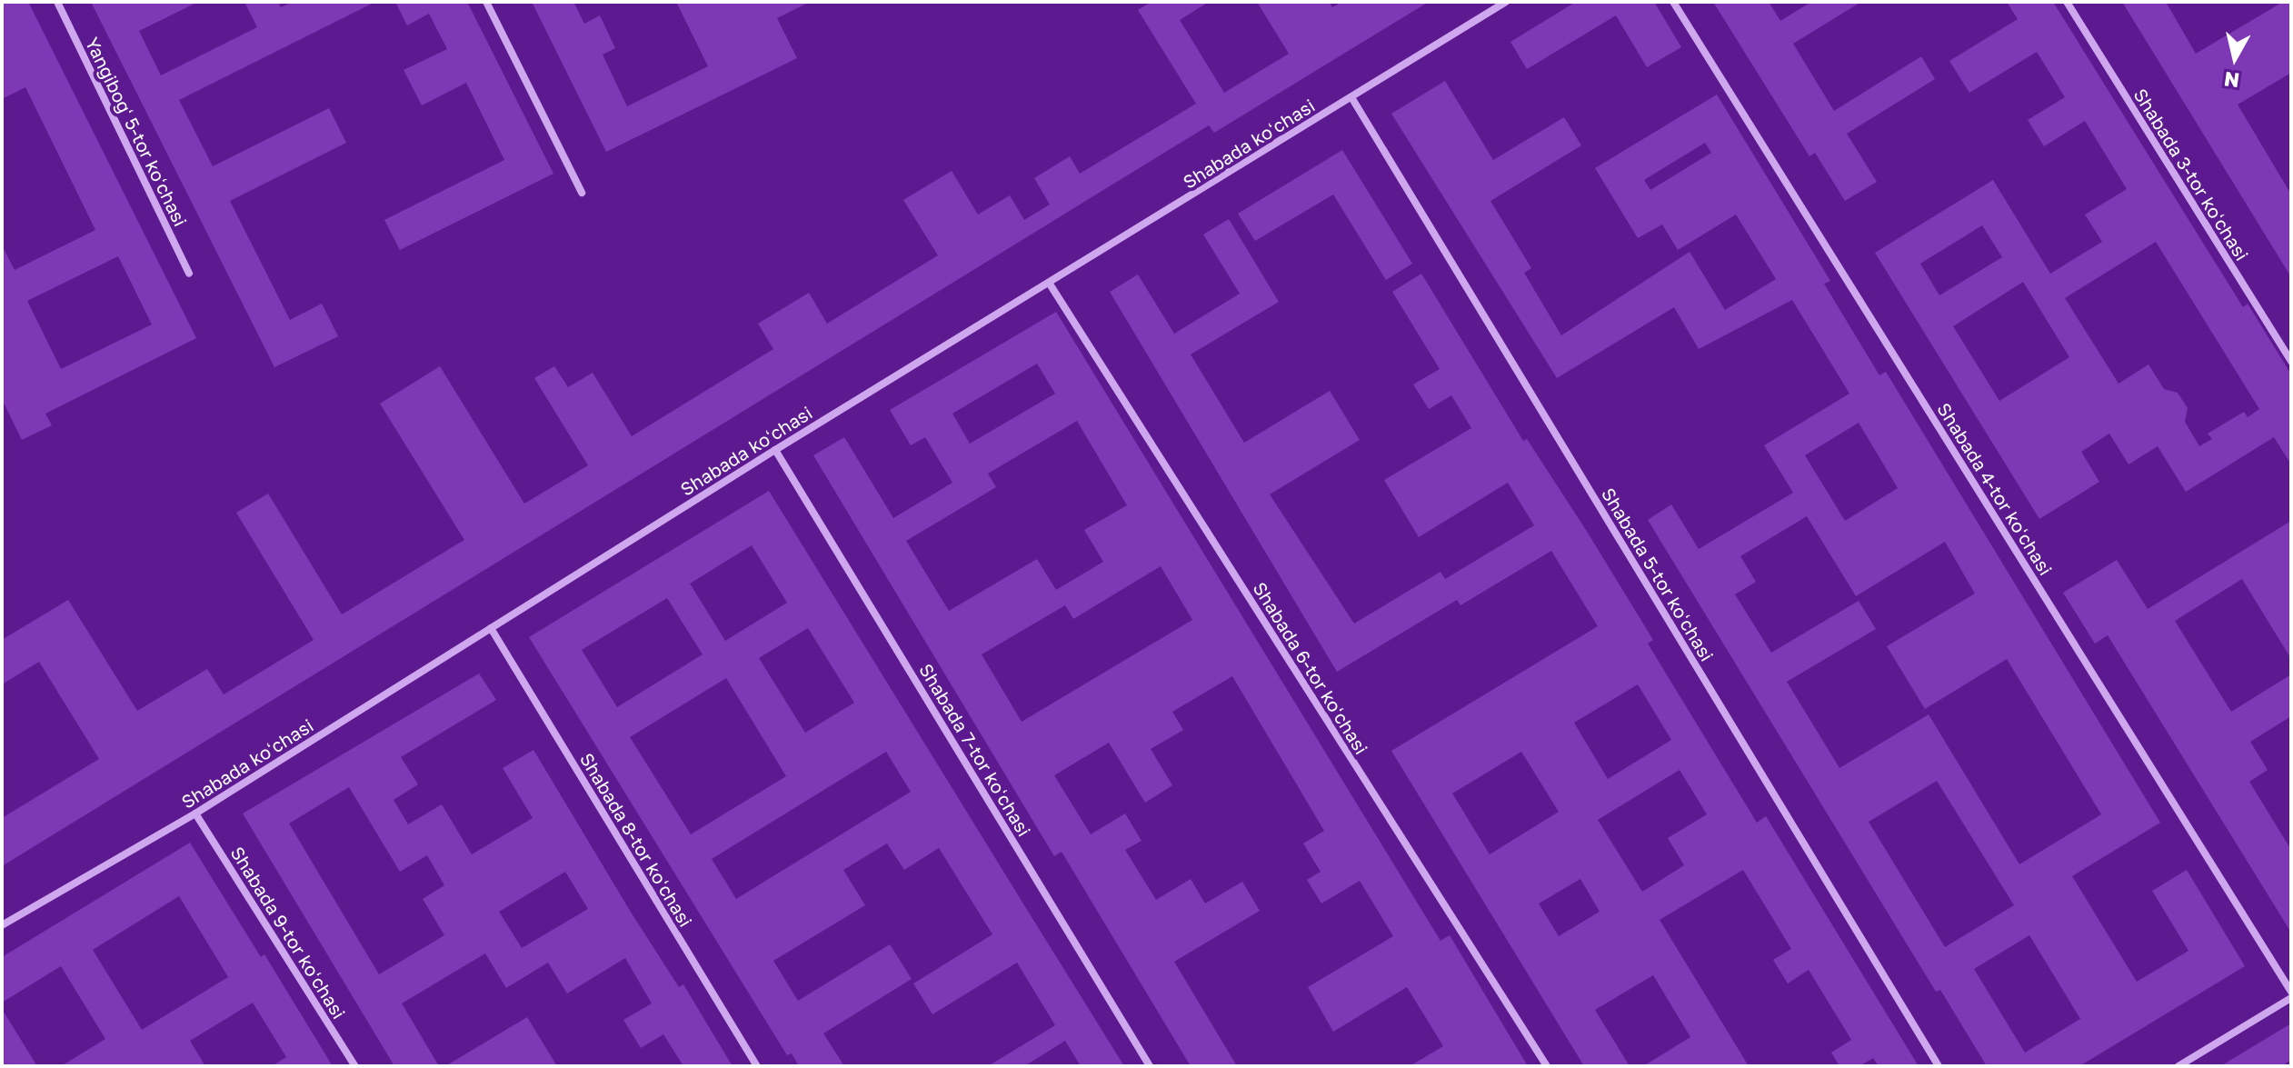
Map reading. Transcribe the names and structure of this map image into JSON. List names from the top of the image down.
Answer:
{
  "streets": {
    "street": [
      "Yangibogʻ 5-tor koʻchasi",
      "Shabada koʻchasi",
      "Shabada 3-tor koʻchasi",
      "Shabada 4-tor koʻchasi",
      "Shabada 5-tor koʻchasi",
      "Shabada 6-tor koʻchasi",
      "Shabada 7-tor koʻchasi",
      "Shabada 8-tor koʻchasi",
      "Shabada 9-tor koʻchasi"
    ]
  },
  "crossings": [
    ["Shabada koʻchasi", "Shabada 5-tor koʻchasi"],
    ["Shabada koʻchasi", "Shabada 6-tor koʻchasi"],
    ["Shabada koʻchasi", "Shabada 7-tor koʻchasi"],
    ["Shabada koʻchasi", "Shabada 8-tor koʻchasi"],
    ["Shabada koʻchasi", "Shabada 9-tor koʻchasi"]
  ],
  "north": "bottom"
}
